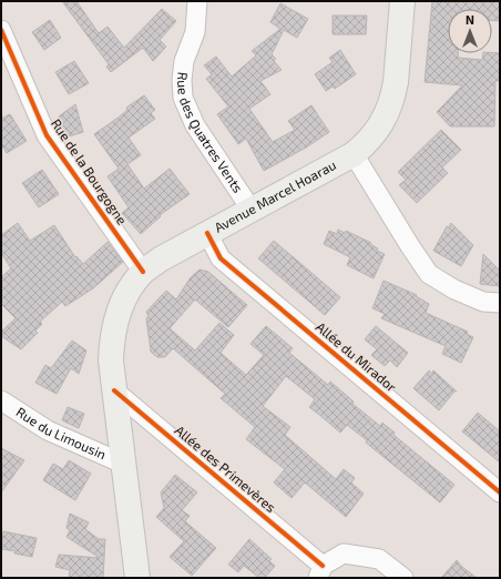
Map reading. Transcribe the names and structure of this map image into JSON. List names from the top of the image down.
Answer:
{
  "streets": {
    "main road": ["Avenue Marcel Hoarau"],
    "street": [
      "Rue des Quatres Vents",
      "Rue de la Bourgogne",
      "Allée du Mirador",
      "Rue du Limousin",
      "Allée des Primevères"
    ]
  },
  "crossings": [
    ["Rue des Quatres Vents", "Avenue Marcel Hoarau"],
    ["Rue de la Bourgogne", "Avenue Marcel Hoarau"],
    ["Avenue Marcel Hoarau", "Allée du Mirador"],
    ["Avenue Marcel Hoarau", "Rue du Limousin"],
    ["Avenue Marcel Hoarau", "Allée des Primevères"]
  ],
  "north": "top"
}
